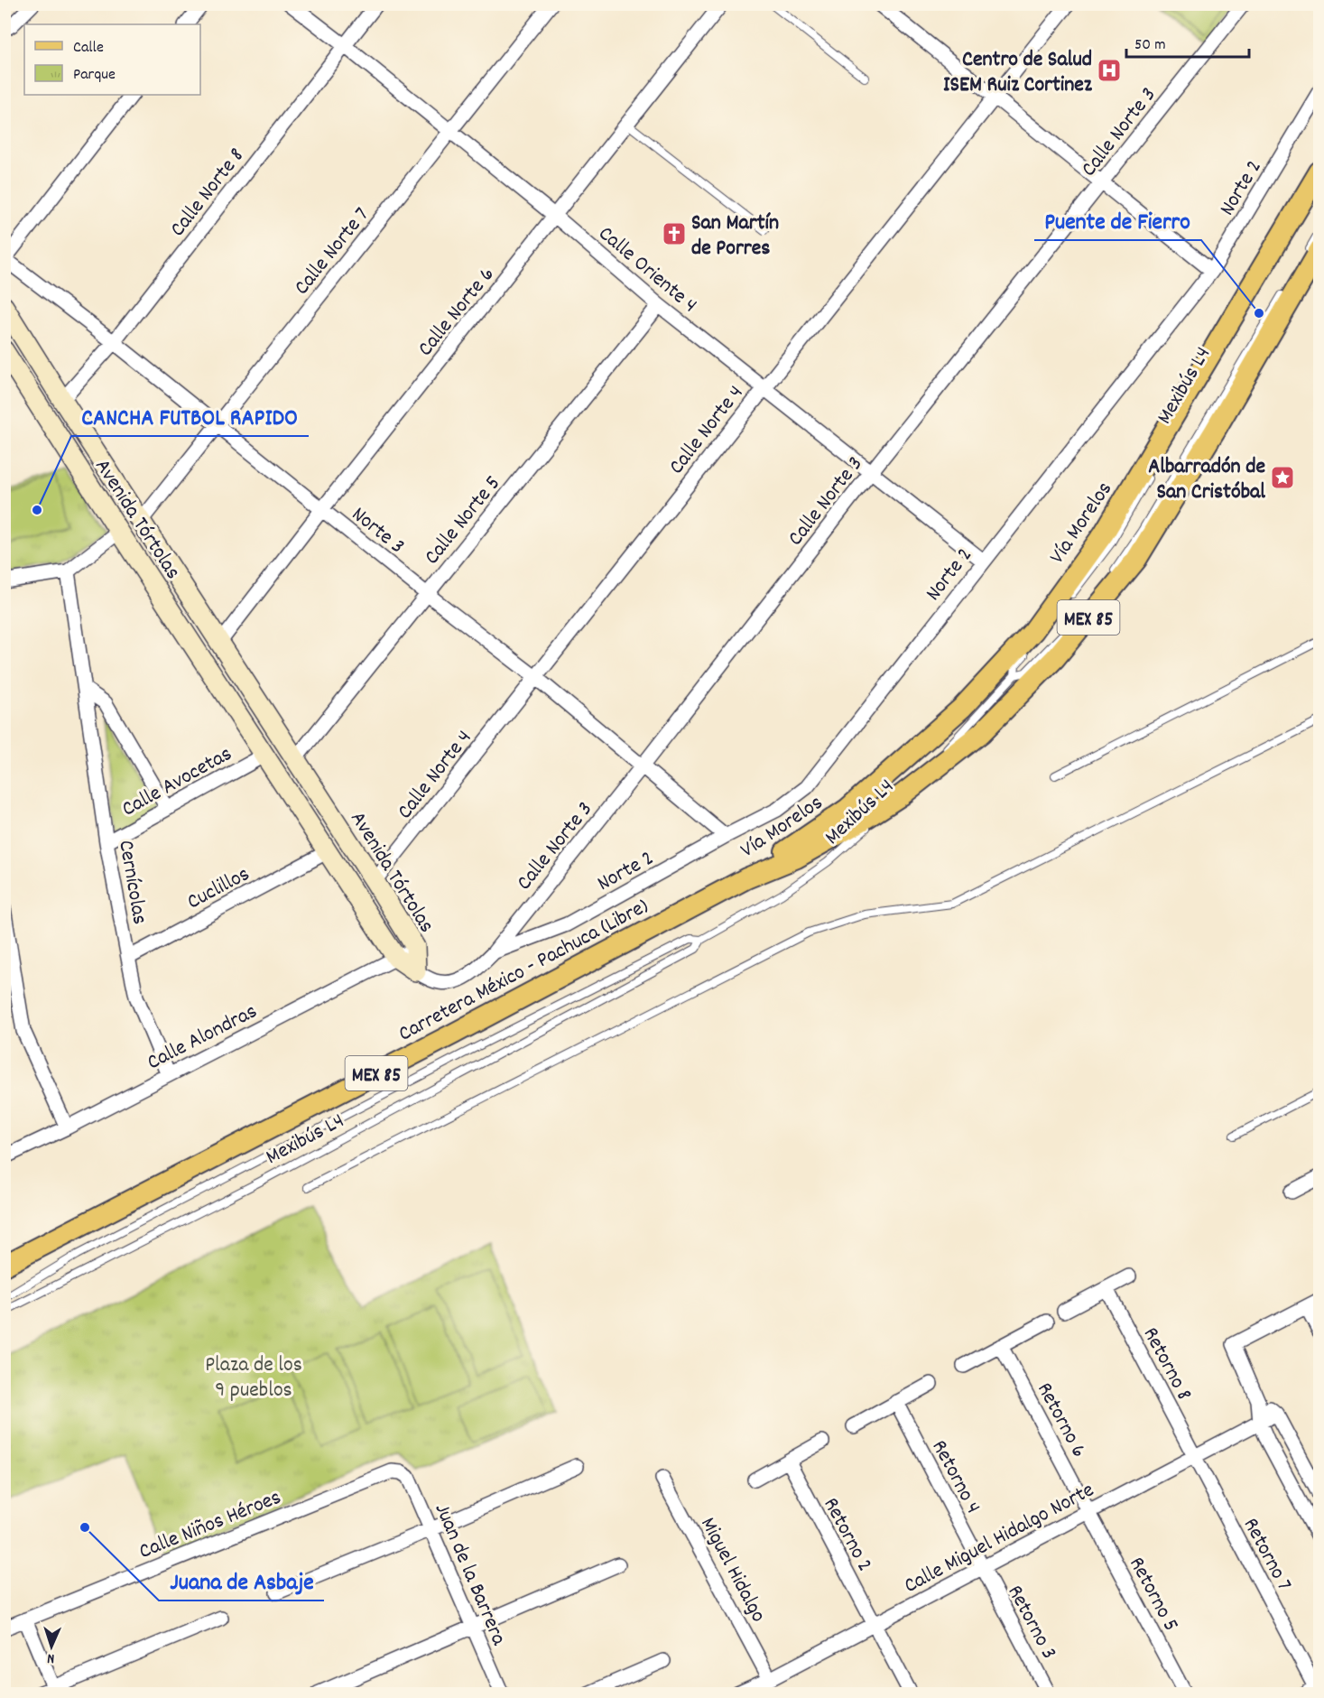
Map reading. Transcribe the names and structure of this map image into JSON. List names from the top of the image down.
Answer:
{
  "streets": {
    "main road": ["Vía Morelos", "MEX 85", "Carretera México - Pachuca (Libre)"],
    "street": [
      "Calle Norte 3",
      "Norte 2",
      "Calle Norte 8",
      "Calle Norte 7",
      "Calle Oriente 4",
      "Calle Norte 6",
      "Calle Norte 4",
      "Avenida Tórtolas",
      "Calle Norte 5",
      "Norte 3",
      "Calle Avocetas",
      "Cernícolas",
      "Cuclillos",
      "Calle Alondras",
      "Retorno 8",
      "Retorno 6",
      "Retorno 4",
      "Calle Niños Héroes",
      "Retorno 2",
      "Calle Miguel Hidalgo Norte",
      "Retorno 7",
      "Miguel Hidalgo",
      "Juan de la Barrera",
      "Retorno 5",
      "Retorno 3"
    ],
    "lane": ["Mexibús L4"]
  },
  "crossings": [
    ["Calle Norte 3", "Norte 2"],
    ["Calle Norte 3", "Calle Oriente 4"],
    ["Calle Norte 3", "Avenida Tórtolas"],
    ["Calle Norte 3", "Norte 3"],
    ["Norte 2", "Calle Oriente 4"],
    ["Norte 2", "Norte 3"],
    ["Calle Norte 8", "Calle Oriente 4"],
    ["Calle Norte 8", "Avenida Tórtolas"],
    ["Calle Norte 8", "Norte 3"],
    ["Calle Norte 7", "Calle Oriente 4"],
    ["Calle Norte 7", "Avenida Tórtolas"],
    ["Calle Norte 7", "Norte 3"],
    ["Calle Oriente 4", "Calle Norte 6"],
    ["Calle Oriente 4", "Calle Norte 4"],
    ["Calle Oriente 4", "Calle Norte 5"],
    ["Calle Norte 6", "Avenida Tórtolas"],
    ["Calle Norte 6", "Norte 3"],
    ["Mexibús L4", "Vía Morelos"],
    ["Calle Norte 4", "Avenida Tórtolas"],
    ["Calle Norte 4", "Norte 3"],
    ["Avenida Tórtolas", "Calle Norte 5"],
    ["Avenida Tórtolas", "Calle Avocetas"],
    ["Avenida Tórtolas", "Cuclillos"],
    ["Avenida Tórtolas", "Calle Alondras"],
    ["Calle Norte 5", "Norte 3"],
    ["Vía Morelos", "Carretera México - Pachuca (Libre)"],
    ["Calle Avocetas", "Cernícolas"],
    ["Cernícolas", "Cuclillos"],
    ["Cernícolas", "Calle Alondras"],
    ["Retorno 8", "Calle Miguel Hidalgo Norte"],
    ["Retorno 8", "Retorno 7"],
    ["Retorno 6", "Calle Miguel Hidalgo Norte"],
    ["Retorno 6", "Retorno 5"],
    ["Retorno 4", "Calle Miguel Hidalgo Norte"],
    ["Retorno 4", "Retorno 3"],
    ["Calle Niños Héroes", "Juan de la Barrera"],
    ["Retorno 2", "Calle Miguel Hidalgo Norte"],
    ["Calle Miguel Hidalgo Norte", "Retorno 7"],
    ["Calle Miguel Hidalgo Norte", "Miguel Hidalgo"],
    ["Calle Miguel Hidalgo Norte", "Retorno 5"],
    ["Calle Miguel Hidalgo Norte", "Retorno 3"]
  ],
  "parks": ["Plaza de los 9 pueblos"],
  "places": {
    "hospital": ["Centro de Salud ISEM Ruiz Cortinez"],
    "church": ["San Martín de Porres"],
    "other": ["Puente de Fierro", "CANCHA FUTBOL RAPIDO", "Juana de Asbaje"],
    "place": ["Albarradón de San Cristóbal"]
  },
  "legend": ["Calle", "Parque"],
  "scale_bar": "50 m",
  "north": "bottom"
}
